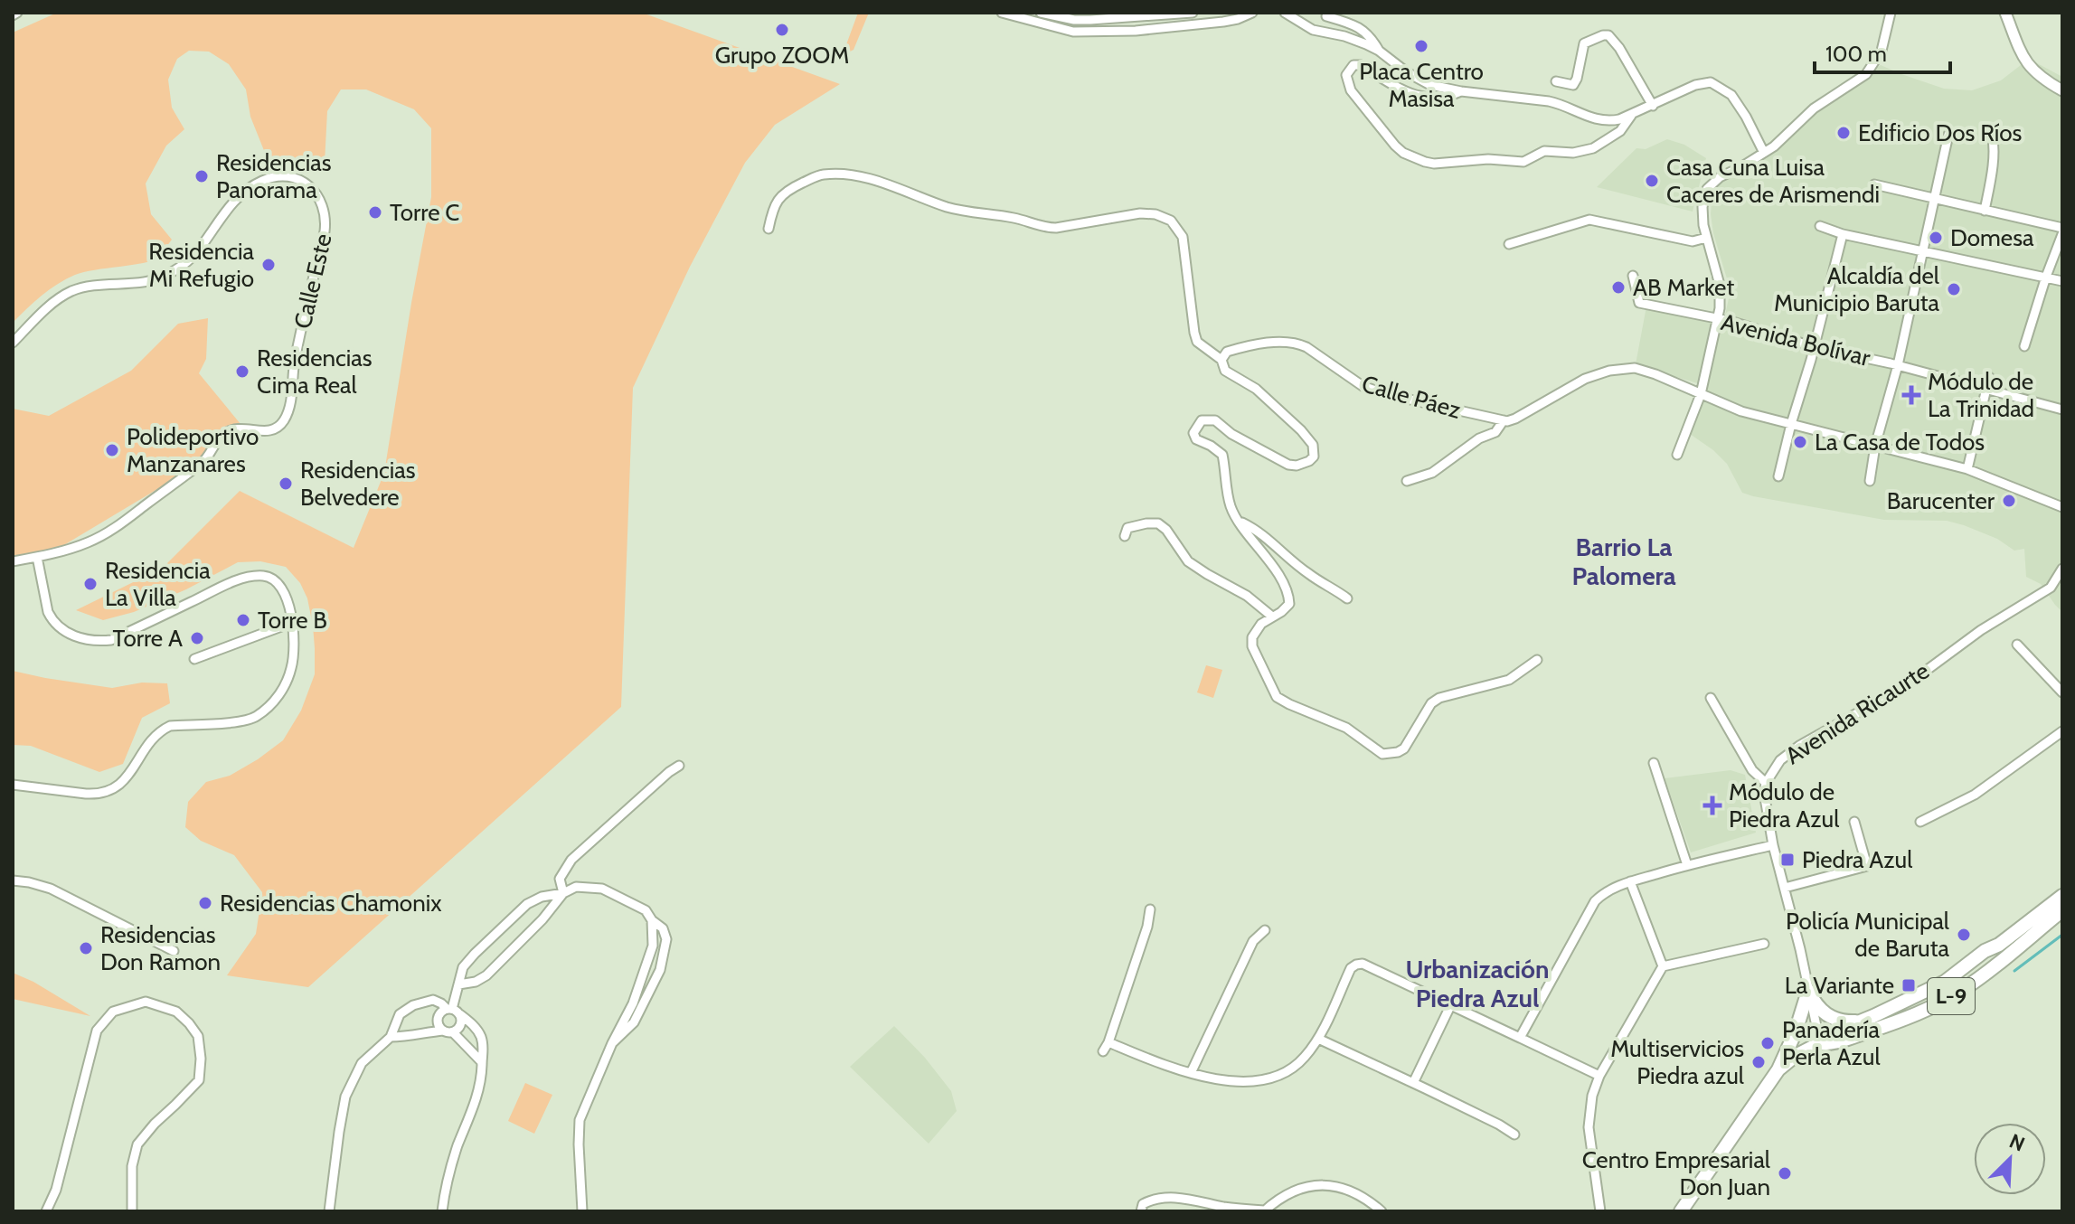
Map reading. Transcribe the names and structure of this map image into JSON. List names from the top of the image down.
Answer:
{
  "streets": {
    "main road": ["L-9"],
    "street": [
      "Calle Este",
      "Avenida Bolívar",
      "Calle Páez",
      "Avenida Ricaurte"
    ]
  },
  "crossings": [
    ["Avenida Ricaurte", "L-9"]
  ],
  "districts": ["Barrio La Palomera", "Urbanización Piedra Azul"],
  "places": {
    "other": [
      "Grupo ZOOM",
      "Placa Centro Masisa",
      "Edificio Dos Ríos",
      "Residencias Panorama",
      "Casa Cuna Luisa Caceres de Arismendi",
      "Torre C",
      "Domesa",
      "Residencia Mi Refugio",
      "AB Market",
      "Alcaldía del Municipio Baruta",
      "Residencias Cima Real",
      "La Casa de Todos",
      "Polideportivo Manzanares",
      "Residencias Belvedere",
      "Barucenter",
      "Residencia La Villa",
      "Torre B",
      "Torre A",
      "Residencias Chamonix",
      "Policía Municipal de Baruta",
      "Residencias Don Ramon",
      "Panadería Perla Azul",
      "Multiservicios Piedra azul",
      "Centro Empresarial Don Juan"
    ],
    "health": ["Módulo de La Trinidad", "Módulo de Piedra Azul"],
    "transit": ["Piedra Azul", "La Variante"]
  },
  "scale_bar": "100 m",
  "north": "top right"
}
